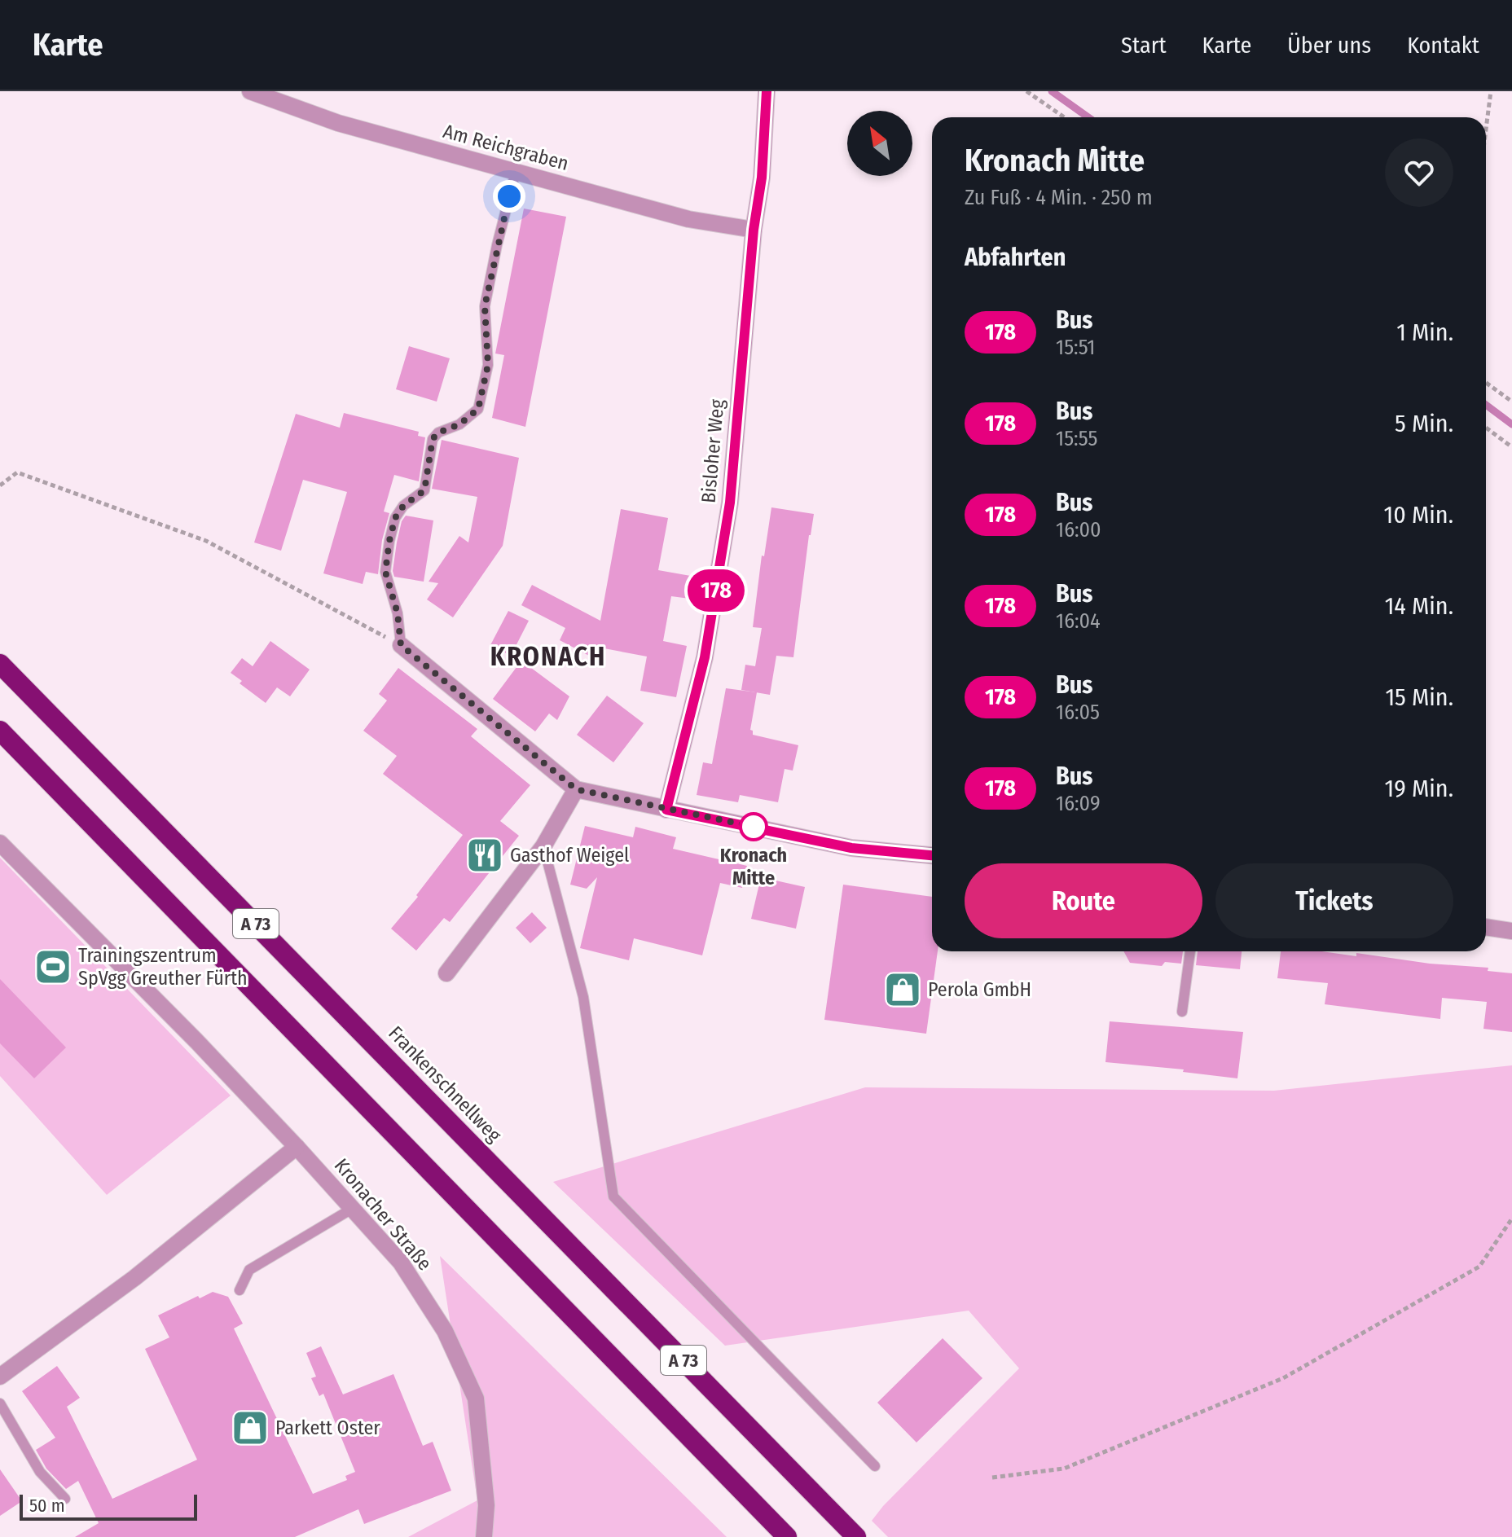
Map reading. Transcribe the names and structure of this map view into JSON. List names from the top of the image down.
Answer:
{
  "streets": {
    "highway": ["A 73", "Frankenschnellweg"],
    "street": ["Am Reichgraben", "Bisloher Weg", "Kronacher Straße"]
  },
  "crossings": [
    ["Am Reichgraben", "Bisloher Weg"]
  ],
  "districts": ["KRONACH"],
  "places": {
    "other": ["Kronach Mitte"],
    "restaurant": ["Gasthof Weigel"],
    "sports": ["Trainingszentrum SpVgg Greuther Fürth"],
    "shop": ["Perola GmbH", "Parkett Oster"]
  },
  "lines": ["bus line 178"],
  "scale_bar": "50 m",
  "north": "top left",
  "page": {
    "header": "Karte",
    "nav": [
      "Start",
      "Karte",
      "Über uns",
      "Kontakt"
    ],
    "on_map": "178",
    "heading": [
      ["Kronach Mitte", "Zu Fuß · 4 Min. · 250 m"],
      "Abfahrten"
    ],
    "list": [
      {
        "mark": "178",
        "name": "Bus",
        "note": "15:51",
        "value": "1 Min."
      },
      {
        "mark": "178",
        "name": "Bus",
        "note": "15:55",
        "value": "5 Min."
      },
      {
        "mark": "178",
        "name": "Bus",
        "note": "16:00",
        "value": "10 Min."
      },
      {
        "mark": "178",
        "name": "Bus",
        "note": "16:04",
        "value": "14 Min."
      },
      {
        "mark": "178",
        "name": "Bus",
        "note": "16:05",
        "value": "15 Min."
      },
      {
        "mark": "178",
        "name": "Bus",
        "note": "16:09",
        "value": "19 Min."
      }
    ],
    "buttons": ["Route", "Tickets"],
    "scale": "50 m"
  }
}
